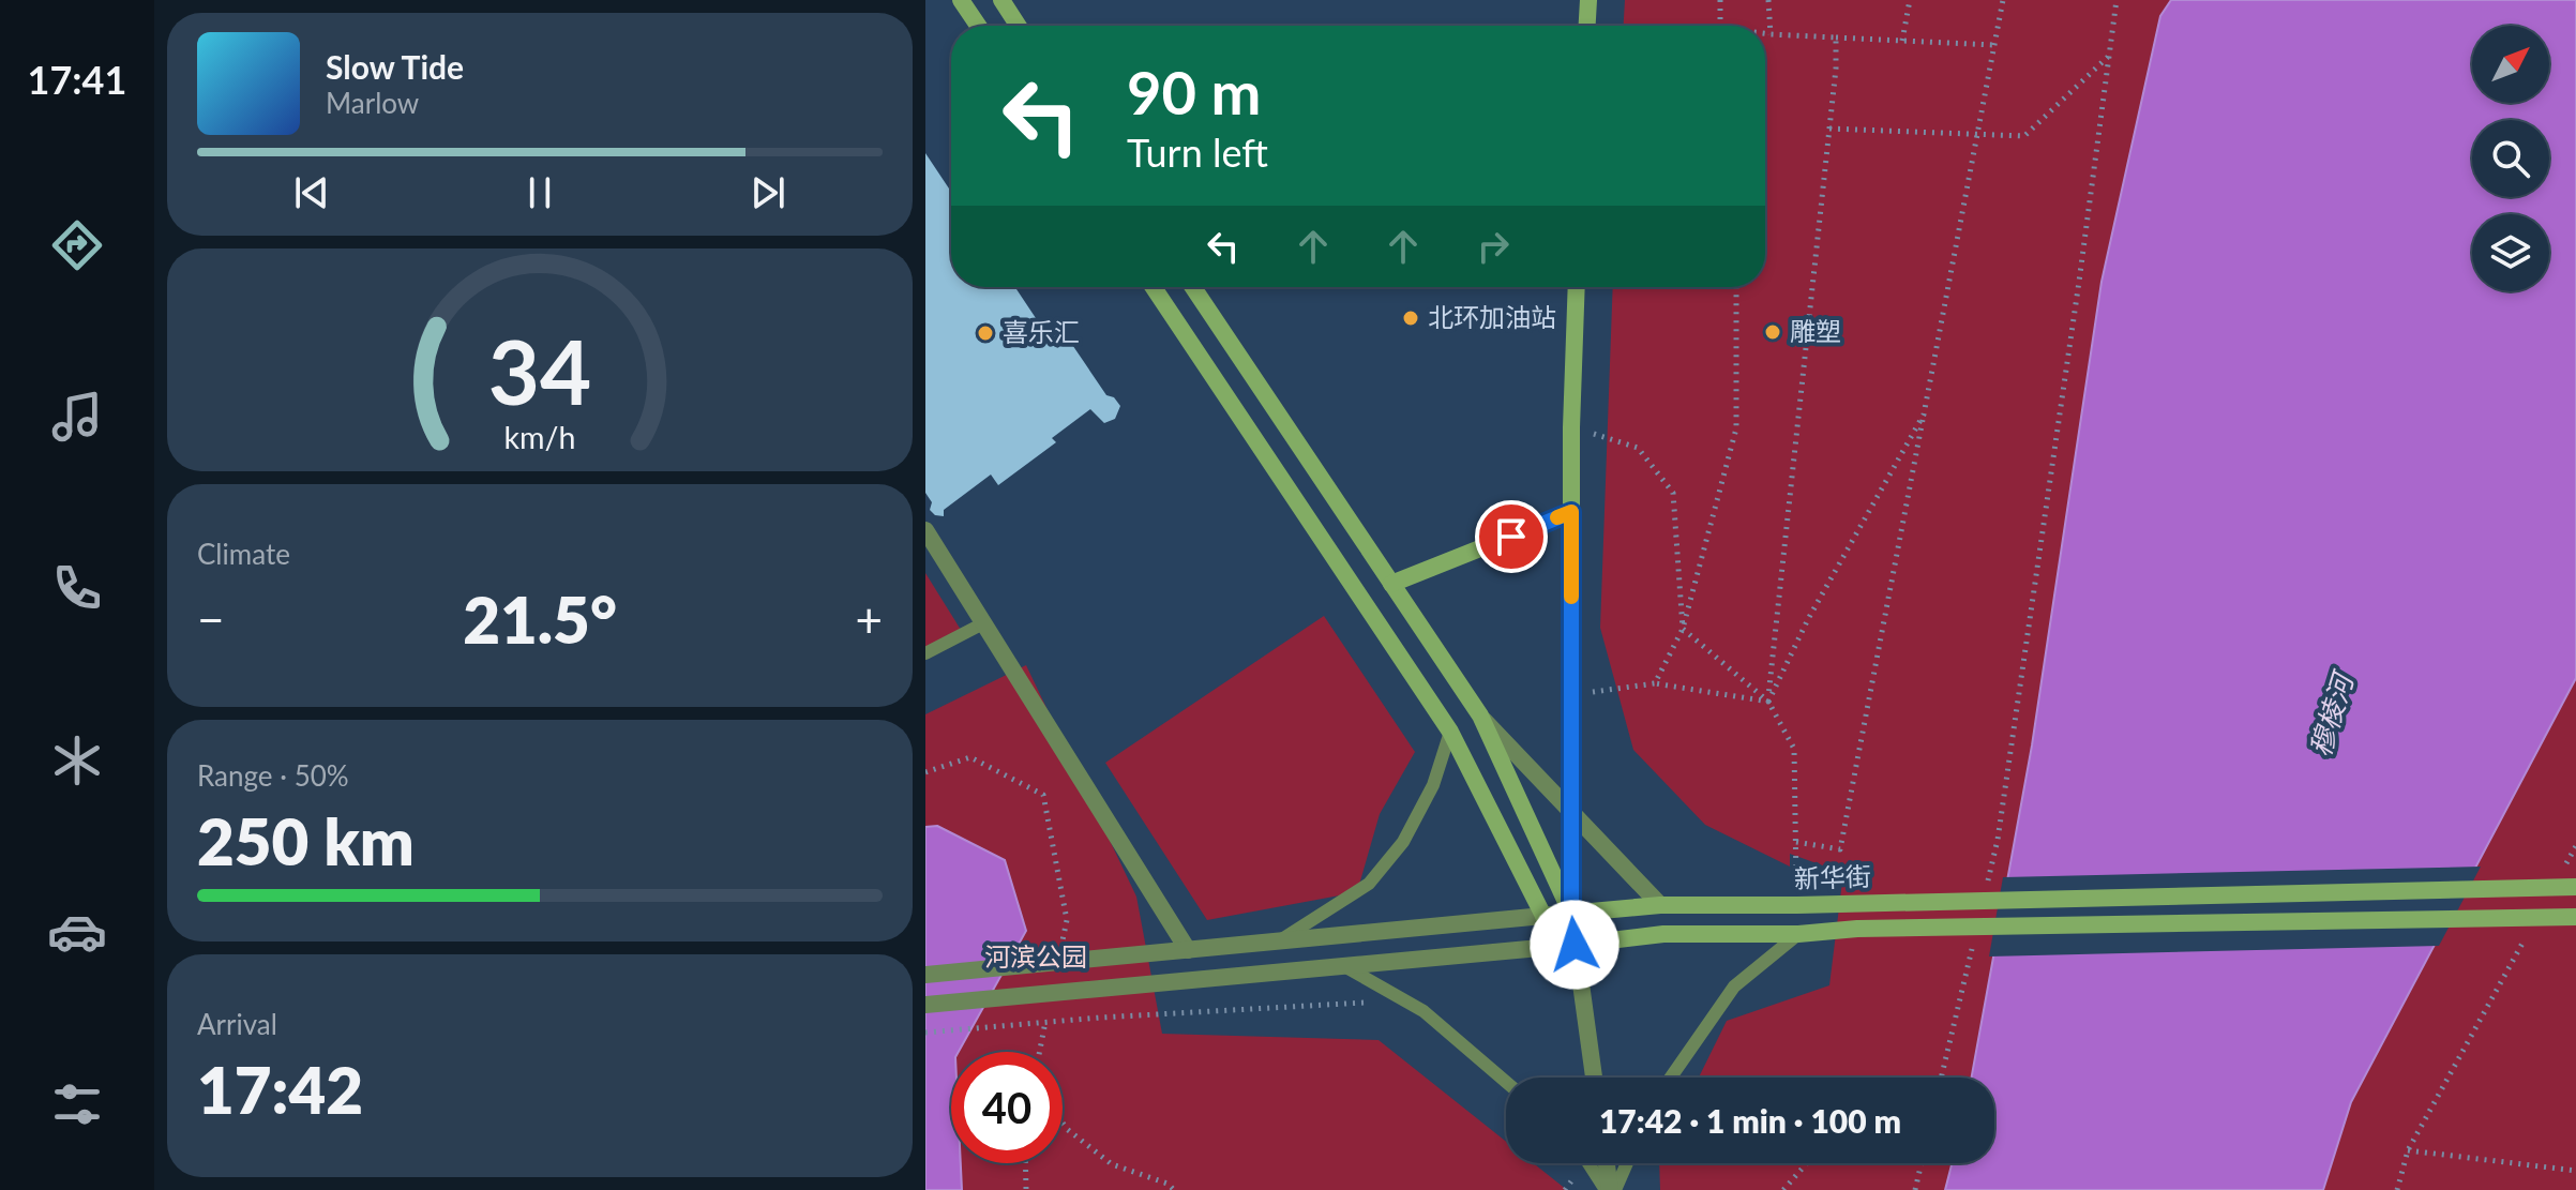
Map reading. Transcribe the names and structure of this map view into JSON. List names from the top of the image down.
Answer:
{
  "streets": {
    "main road": ["新华街"]
  },
  "water": ["穆棱河"],
  "parks": ["河滨公园"],
  "places": ["北环加油站", "雕塑", "喜乐汇"],
  "north": "top right",
  "page": {
    "tabs": "17:41",
    "turn": ["90 m", "Turn left"],
    "song": ["Slow Tide", "Marlow"],
    "tile": [
      "Climate",
      ["Range · 50%", "250 km"],
      ["Arrival", "17:42"]
    ],
    "heat": ["−", "21.5°", "+"],
    "limit": "40",
    "trip": "17:42 · 1 min · 100 m",
    "gauge": ["34", "km/h"]
  }
}
